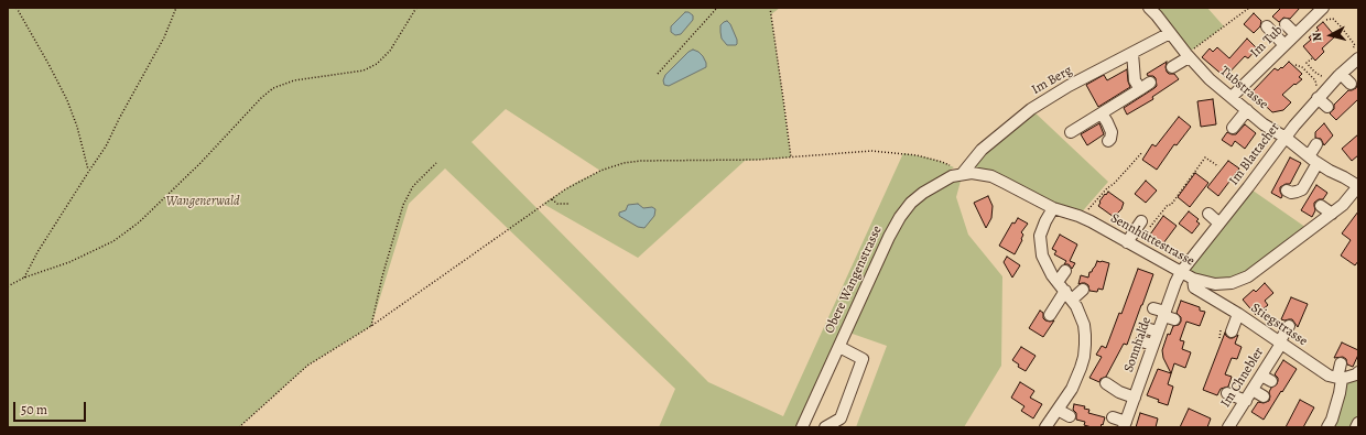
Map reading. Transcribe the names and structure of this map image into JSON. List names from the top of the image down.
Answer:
{
  "streets": {
    "street": [
      "Im Tub",
      "Im Berg",
      "Tubstrasse",
      "Im Blattacher",
      "Sennhüttestrasse",
      "Obere Wangenstrasse",
      "Stiegstrasse",
      "Sonnhalde",
      "Im Chnebler"
    ]
  },
  "crossings": [
    ["Im Tub", "Tubstrasse"],
    ["Im Berg", "Tubstrasse"],
    ["Im Berg", "Sennhüttestrasse"],
    ["Im Berg", "Obere Wangenstrasse"],
    ["Tubstrasse", "Im Blattacher"],
    ["Tubstrasse", "Sennhüttestrasse"],
    ["Im Blattacher", "Sennhüttestrasse"],
    ["Im Blattacher", "Sonnhalde"],
    ["Sennhüttestrasse", "Obere Wangenstrasse"],
    ["Sennhüttestrasse", "Stiegstrasse"],
    ["Sennhüttestrasse", "Sonnhalde"],
    ["Stiegstrasse", "Im Chnebler"]
  ],
  "parks": ["Wangenerwald"],
  "scale_bar": "50 m",
  "north": "left"
}
